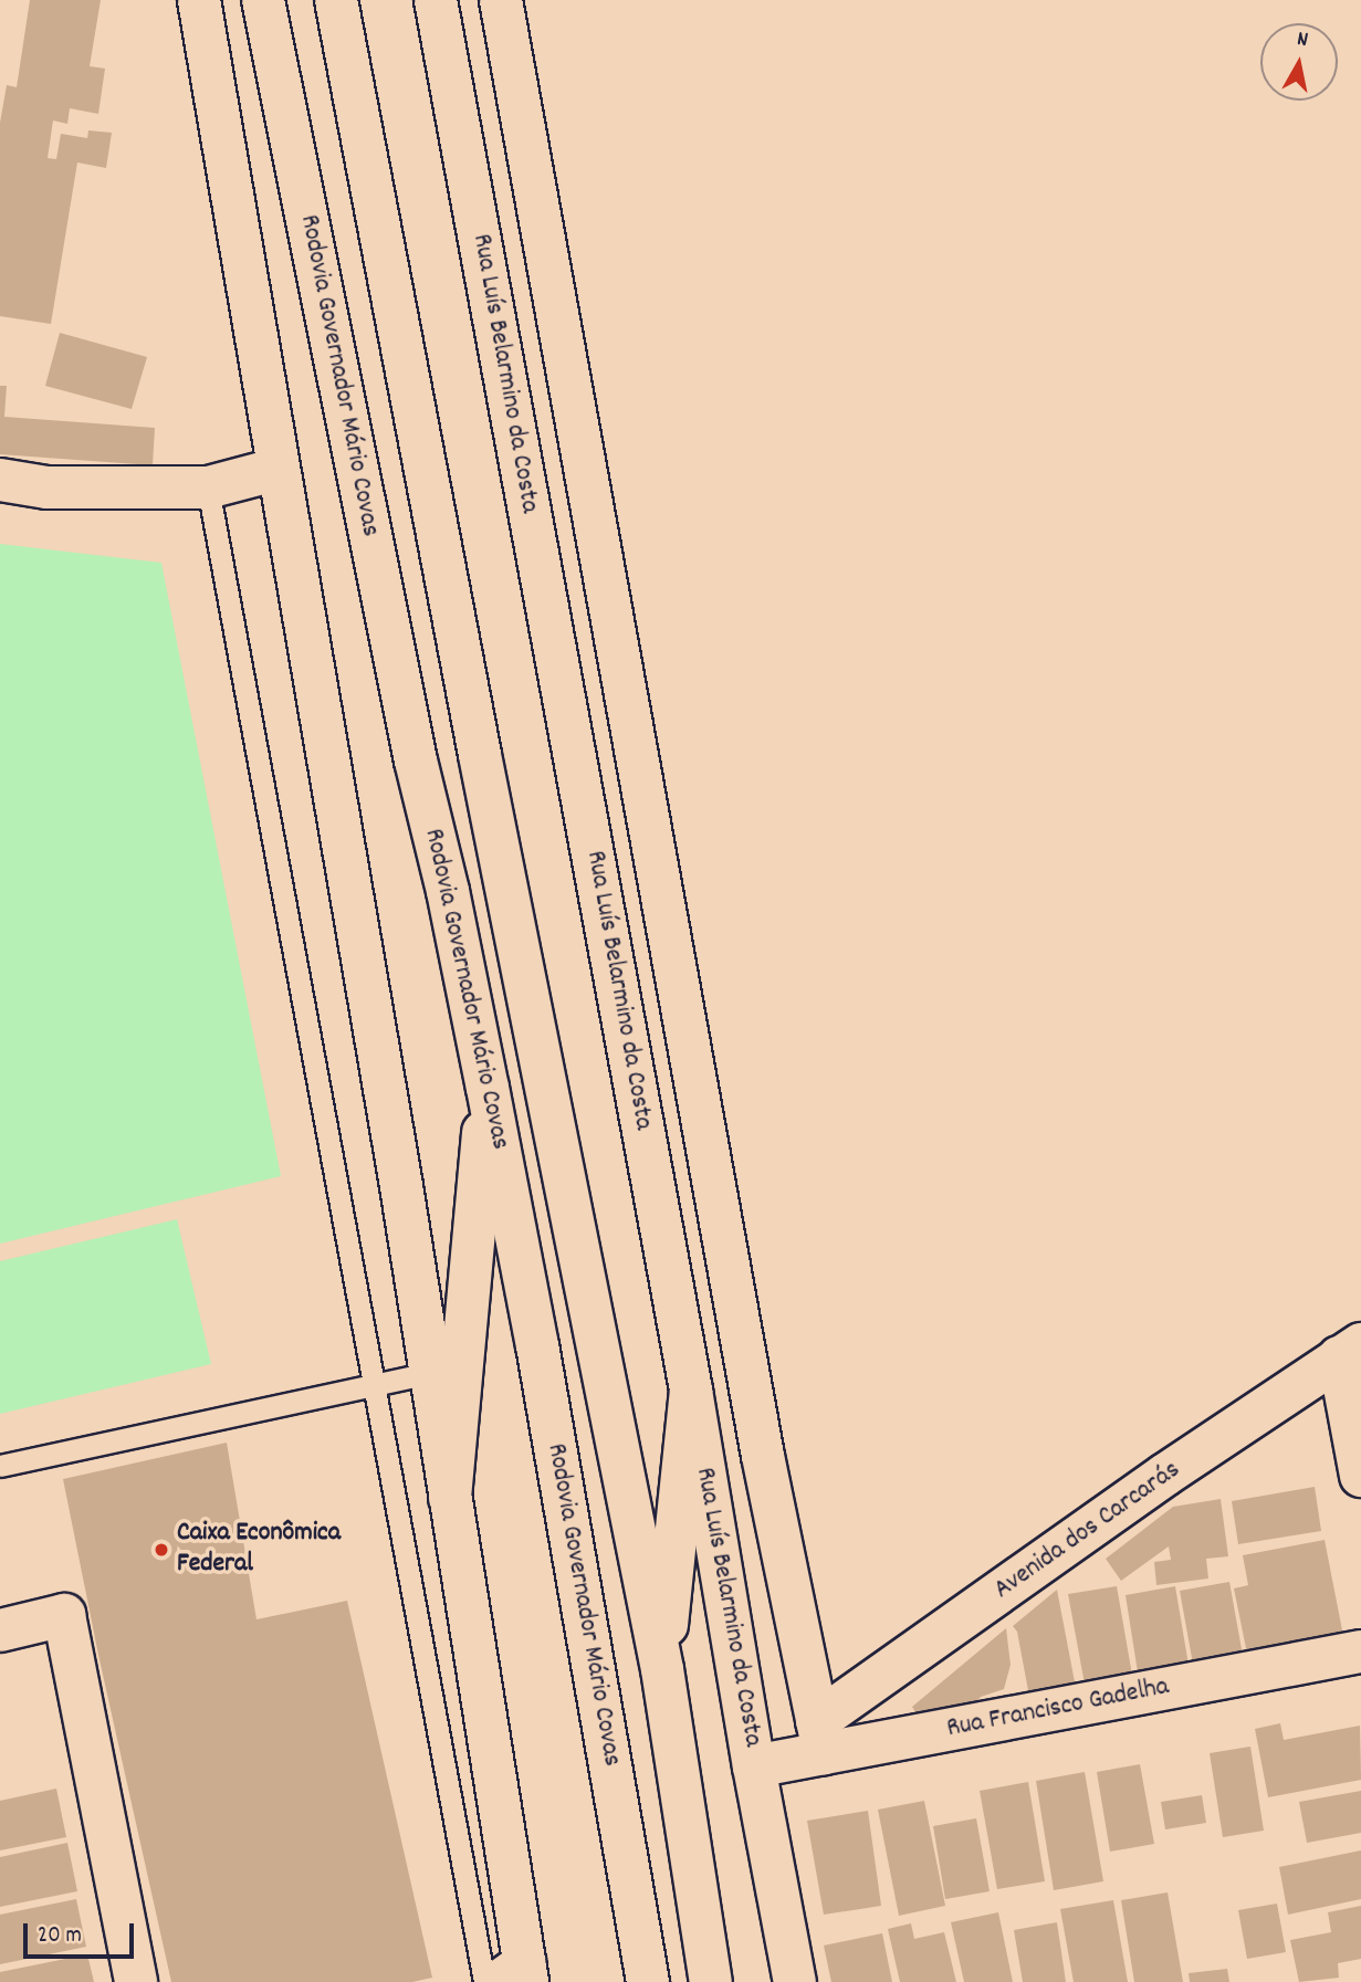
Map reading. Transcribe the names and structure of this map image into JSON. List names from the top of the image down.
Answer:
{
  "streets": {
    "main road": [
      "Rua Luís Belarmino da Costa",
      "Rodovia Governador Mário Covas",
      "Avenida dos Carcarás",
      "Rua Francisco Gadelha"
    ]
  },
  "crossings": [
    ["Rua Luís Belarmino da Costa", "Rua Francisco Gadelha"],
    ["Avenida dos Carcarás", "Rua Francisco Gadelha"]
  ],
  "places": ["Caixa Econômica Federal"],
  "scale_bar": "20 m",
  "north": "top"
}
